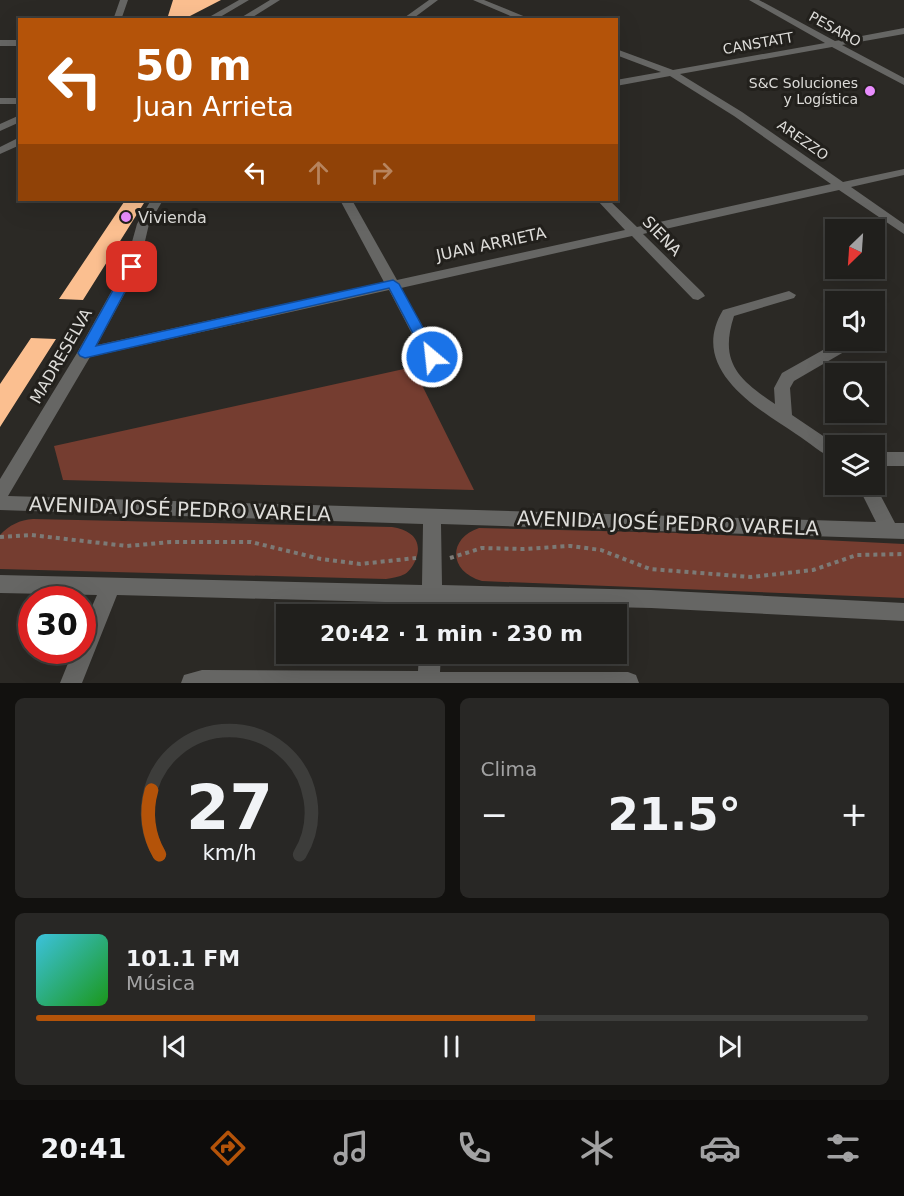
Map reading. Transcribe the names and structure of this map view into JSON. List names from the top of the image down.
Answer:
{
  "streets": {
    "street": [
      "PESARO",
      "CANSTATT",
      "AREZZO",
      "SIENA",
      "JUAN ARRIETA",
      "MADRESELVA",
      "AVENIDA JOSÉ PEDRO VARELA"
    ]
  },
  "crossings": [
    ["PESARO", "CANSTATT"],
    ["CANSTATT", "AREZZO"],
    ["AREZZO", "JUAN ARRIETA"],
    ["SIENA", "JUAN ARRIETA"],
    ["JUAN ARRIETA", "MADRESELVA"]
  ],
  "places": ["S&C Soluciones y Logística", "Vivienda"],
  "north": "bottom left",
  "page": {
    "turn": ["50 m", "Juan Arrieta"],
    "limit": "30",
    "trip": "20:42 · 1 min · 230 m",
    "tile": "Clima",
    "heat": ["−", "21.5°", "+"],
    "song": ["101.1 FM", "Música"],
    "tabs": "20:41",
    "gauge": ["27", "km/h"]
  }
}
